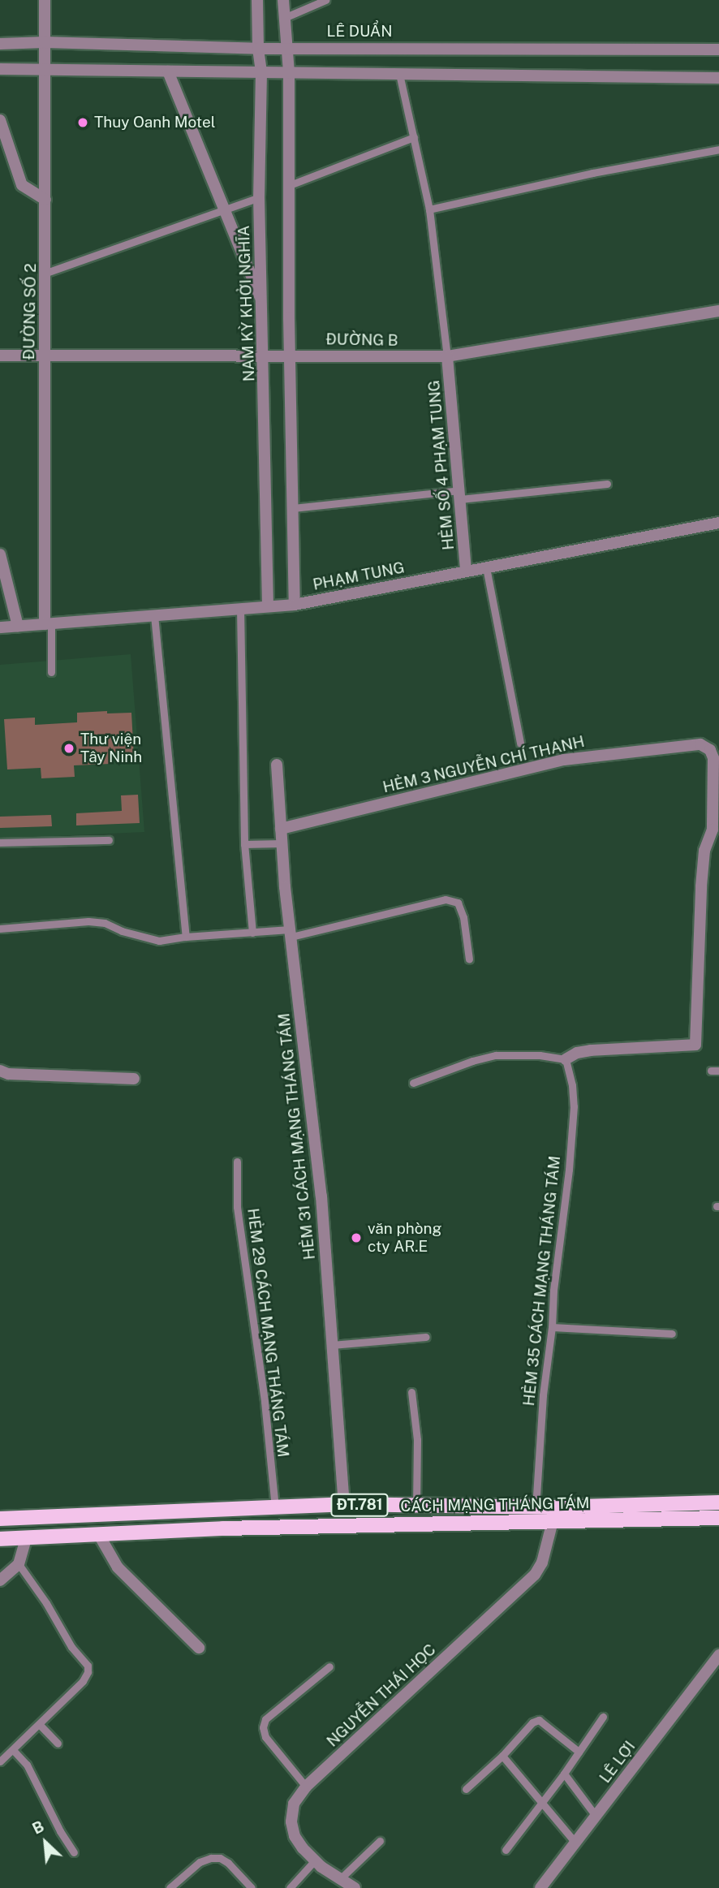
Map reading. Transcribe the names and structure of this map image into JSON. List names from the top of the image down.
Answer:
{
  "streets": {
    "main road": ["ĐT.781", "CÁCH MẠNG THÁNG TÁM"],
    "street": [
      "LÊ DUẨN",
      "NAM KỲ KHỞI NGHĨA",
      "ĐƯỜNG SỐ 2",
      "ĐƯỜNG B",
      "HẺM SỐ 4 PHẠM TUNG",
      "PHẠM TUNG",
      "HẺM 3 NGUYỄN CHÍ THANH",
      "HẺM 31 CÁCH MẠNG THÁNG TÁM",
      "NGUYỄN THÁI HỌC",
      "LÊ LỢI"
    ],
    "lane": ["HẺM 35 CÁCH MẠNG THÁNG TÁM", "HẺM 29 CÁCH MẠNG THÁNG TÁM"]
  },
  "crossings": [
    ["LÊ DUẨN", "NAM KỲ KHỞI NGHĨA"],
    ["LÊ DUẨN", "ĐƯỜNG SỐ 2"],
    ["NAM KỲ KHỞI NGHĨA", "ĐƯỜNG B"],
    ["NAM KỲ KHỞI NGHĨA", "PHẠM TUNG"],
    ["ĐƯỜNG SỐ 2", "ĐƯỜNG B"],
    ["ĐƯỜNG SỐ 2", "PHẠM TUNG"],
    ["ĐƯỜNG B", "HẺM SỐ 4 PHẠM TUNG"],
    ["HẺM SỐ 4 PHẠM TUNG", "PHẠM TUNG"],
    ["HẺM 3 NGUYỄN CHÍ THANH", "HẺM 31 CÁCH MẠNG THÁNG TÁM"],
    ["HẺM 31 CÁCH MẠNG THÁNG TÁM", "CÁCH MẠNG THÁNG TÁM"],
    ["HẺM 35 CÁCH MẠNG THÁNG TÁM", "CÁCH MẠNG THÁNG TÁM"],
    ["HẺM 29 CÁCH MẠNG THÁNG TÁM", "CÁCH MẠNG THÁNG TÁM"],
    ["CÁCH MẠNG THÁNG TÁM", "NGUYỄN THÁI HỌC"]
  ],
  "places": ["Thuy Oanh Motel", "Thư viện Tây Ninh", "văn phòng cty AR.E"],
  "north": "top left"
}
